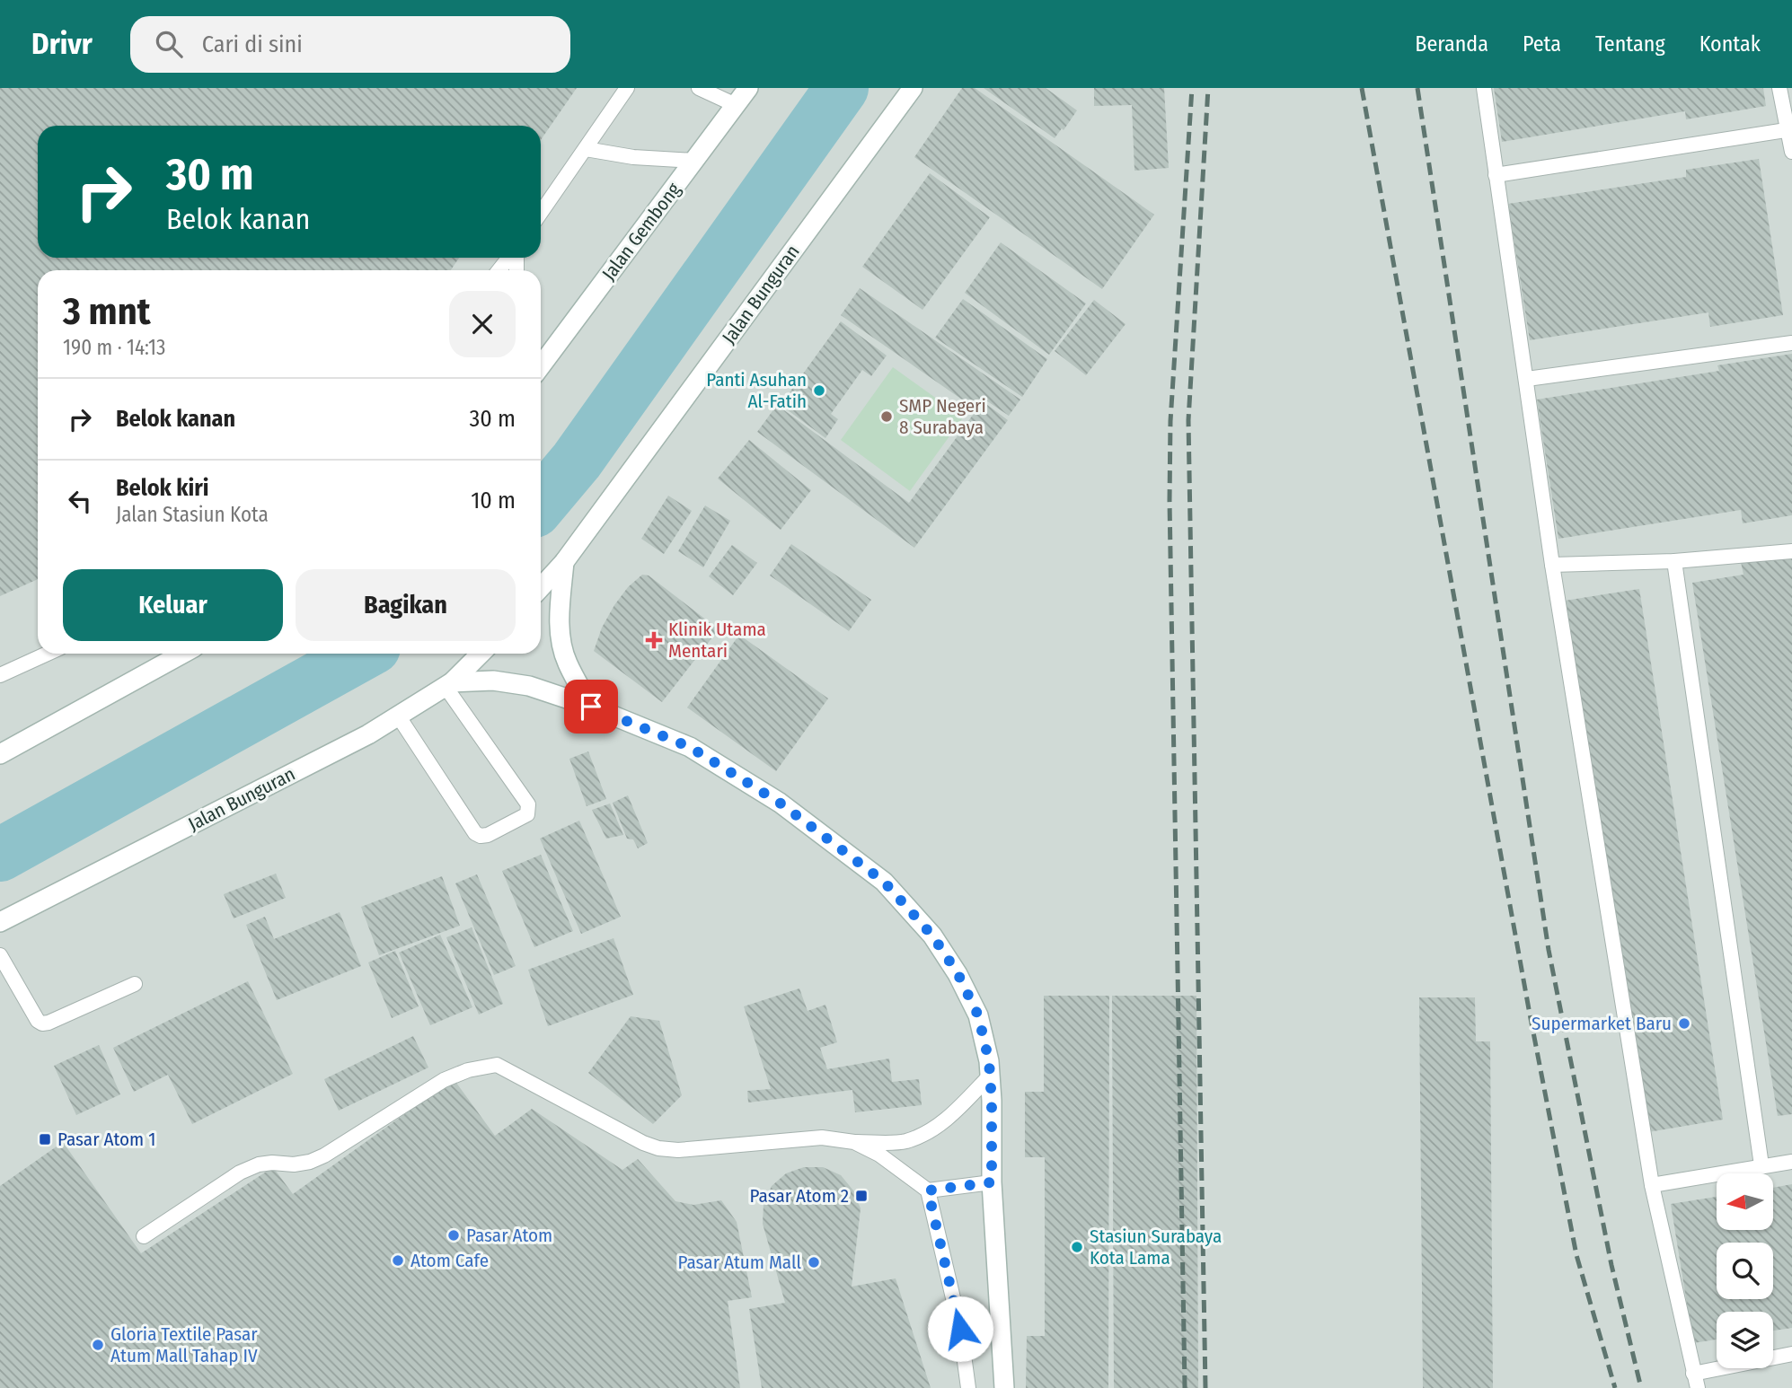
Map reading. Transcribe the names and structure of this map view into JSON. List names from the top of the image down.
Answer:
{
  "streets": {
    "main road": ["Jalan Gembong", "Jalan Bunguran"]
  },
  "places": {
    "other": [
      "Panti Asuhan Al-Fatih",
      "SMP Negeri 8 Surabaya",
      "Supermarket Baru",
      "Pasar Atom",
      "Stasiun Surabaya Kota Lama",
      "Atom Cafe",
      "Pasar Atum Mall",
      "Gloria Textile Pasar Atum Mall Tahap IV"
    ],
    "health": ["Klinik Utama Mentari"],
    "transit": ["Pasar Atom 1", "Pasar Atom 2"]
  },
  "north": "left",
  "page": {
    "header": "Drivr",
    "search": "Cari di sini",
    "nav": [
      "Beranda",
      "Peta",
      "Tentang",
      "Kontak"
    ],
    "turn": ["30 m", "Belok kanan"],
    "heading": ["3 mnt", "190 m · 14:13"],
    "list": [
      {
        "name": "Belok kanan",
        "value": "30 m"
      },
      {
        "name": "Belok kiri",
        "note": "Jalan Stasiun Kota",
        "value": "10 m"
      }
    ],
    "buttons": ["Keluar", "Bagikan"]
  }
}
